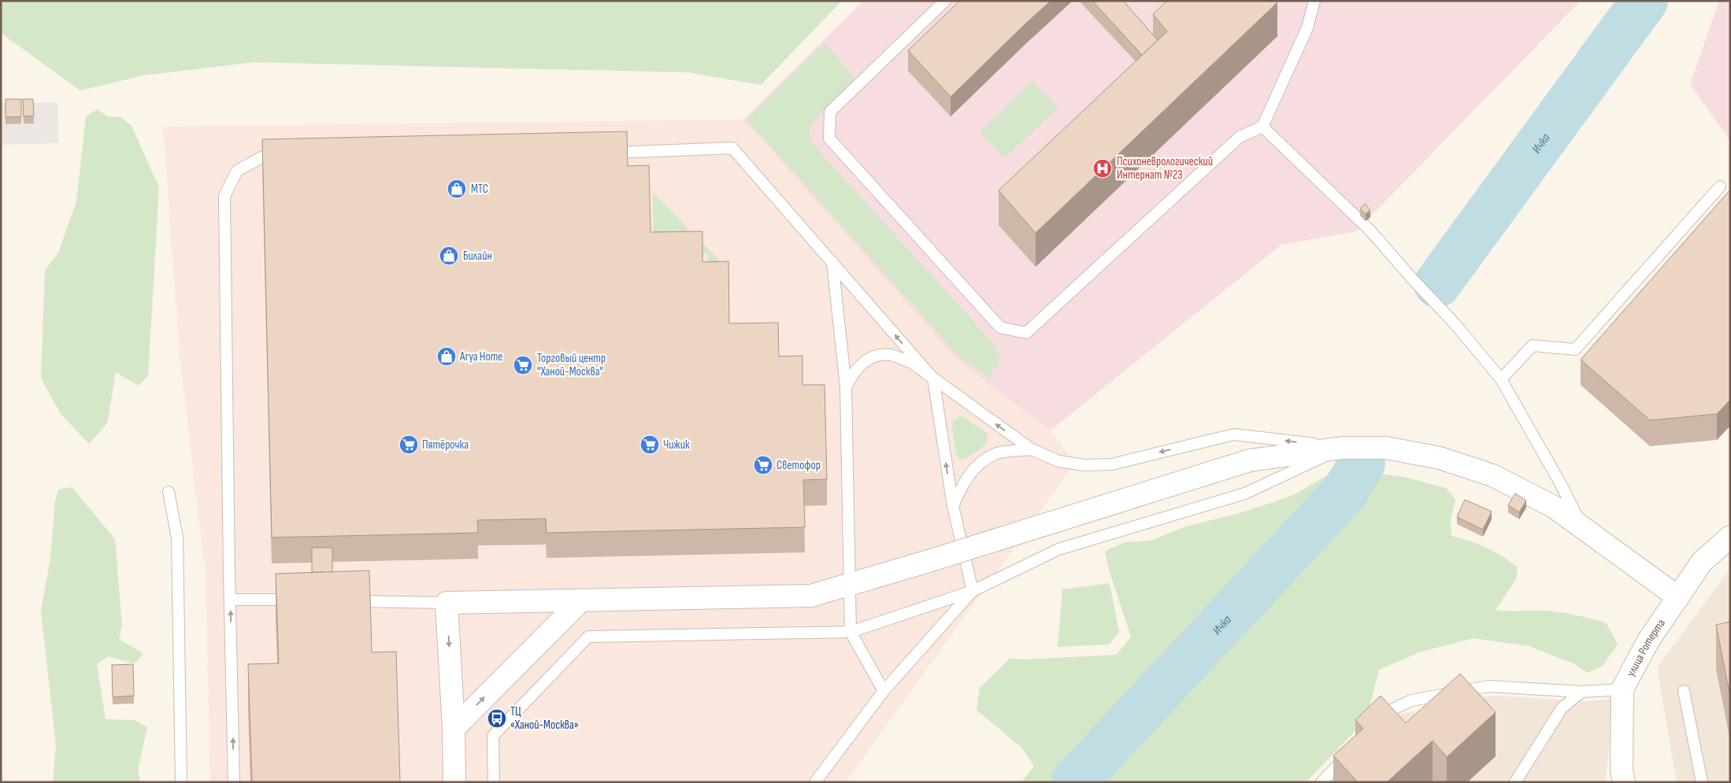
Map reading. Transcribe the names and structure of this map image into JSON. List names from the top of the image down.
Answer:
{
  "streets": {
    "street": ["улица Ротерта"]
  },
  "water": ["Ичка"],
  "places": {
    "hospital": ["Психоневрологический Интернат №23"],
    "shop": ["МТС", "Билайн", "Arya Home"],
    "supermarket": [
      "Торговый центр \"Ханой-Москва\"",
      "Пятёрочка",
      "Чижик",
      "Светофор"
    ],
    "bus stop": ["ТЦ «Ханой-Москва»"]
  }
}
